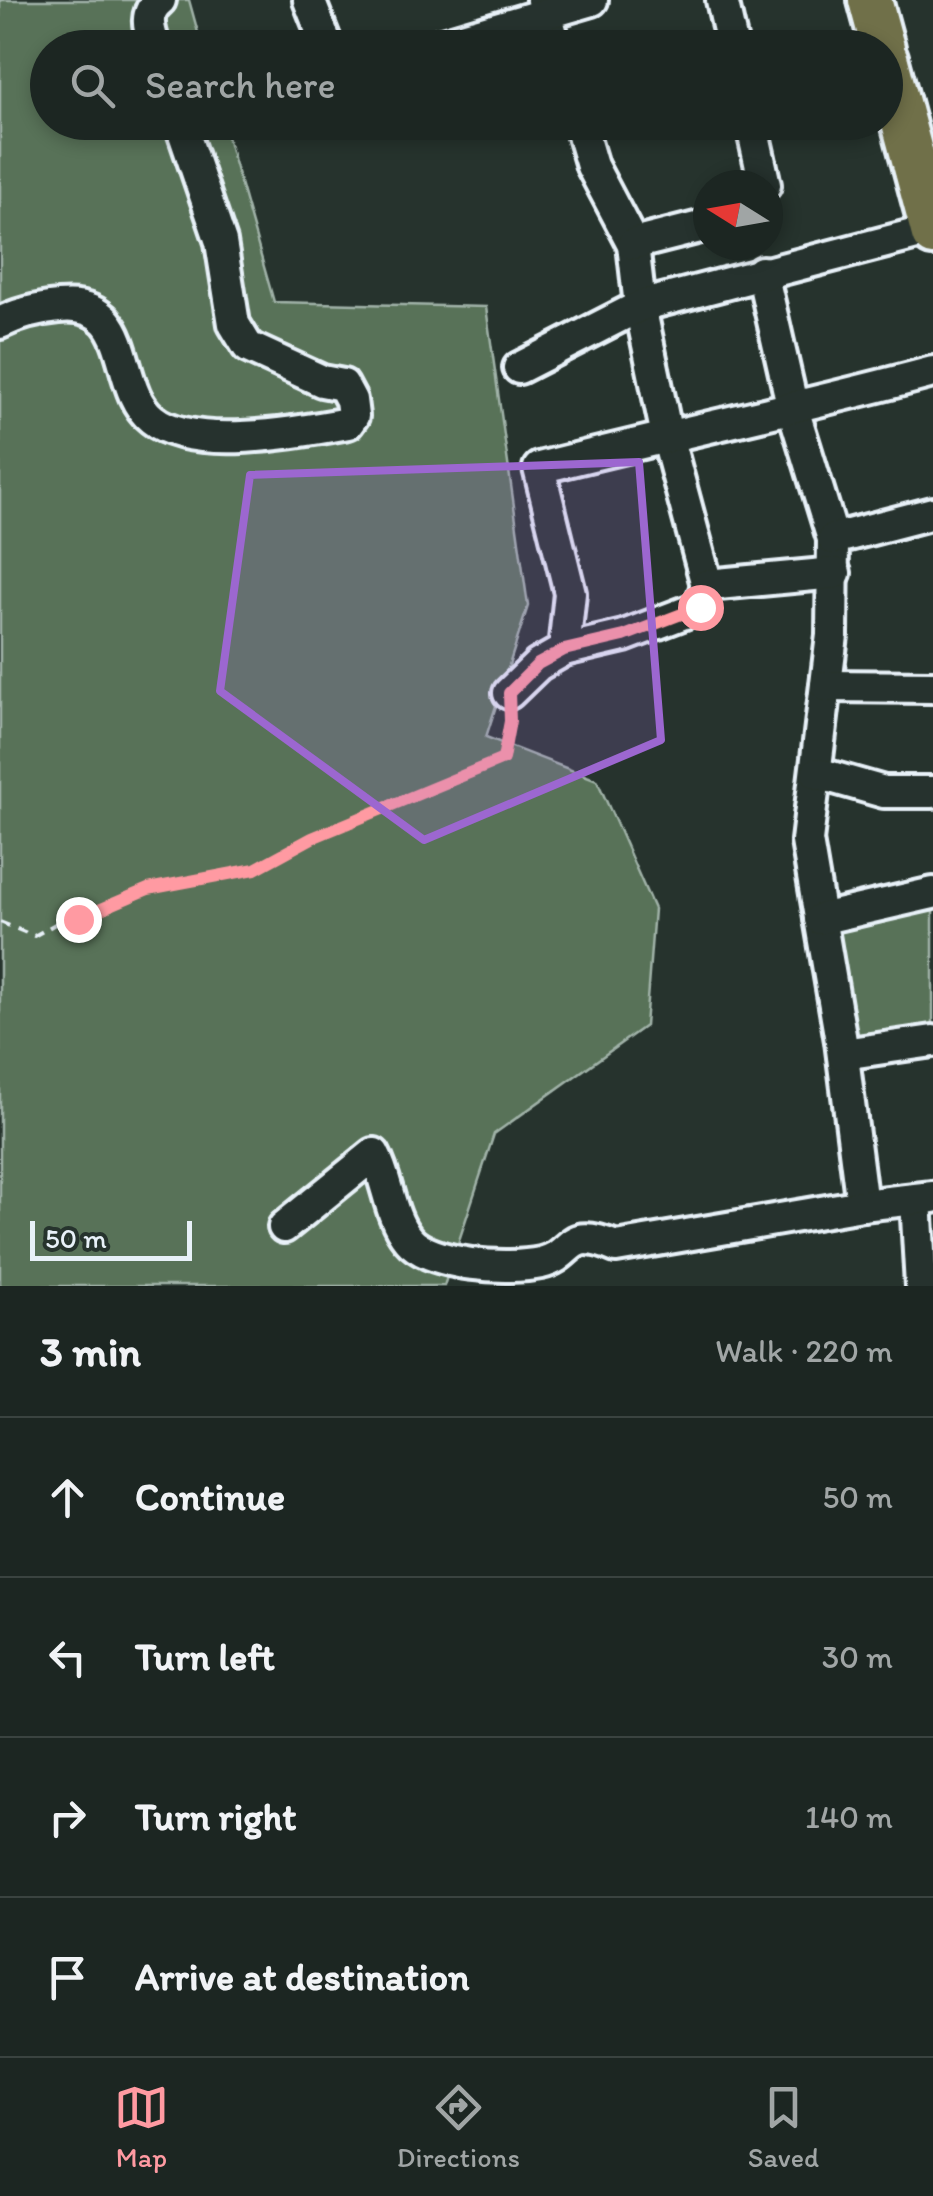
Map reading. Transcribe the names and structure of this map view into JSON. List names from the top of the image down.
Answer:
{
  "scale_bar": "50 m",
  "north": "left",
  "page": {
    "search": "Search here",
    "scale": "50 m",
    "heading": ["3 min", "Walk · 220 m"],
    "list": [
      ["Continue", "50 m"],
      ["Turn left", "30 m"],
      ["Turn right", "140 m"],
      "Arrive at destination"
    ],
    "nav": ["Map", "Directions", "Saved"]
  }
}
